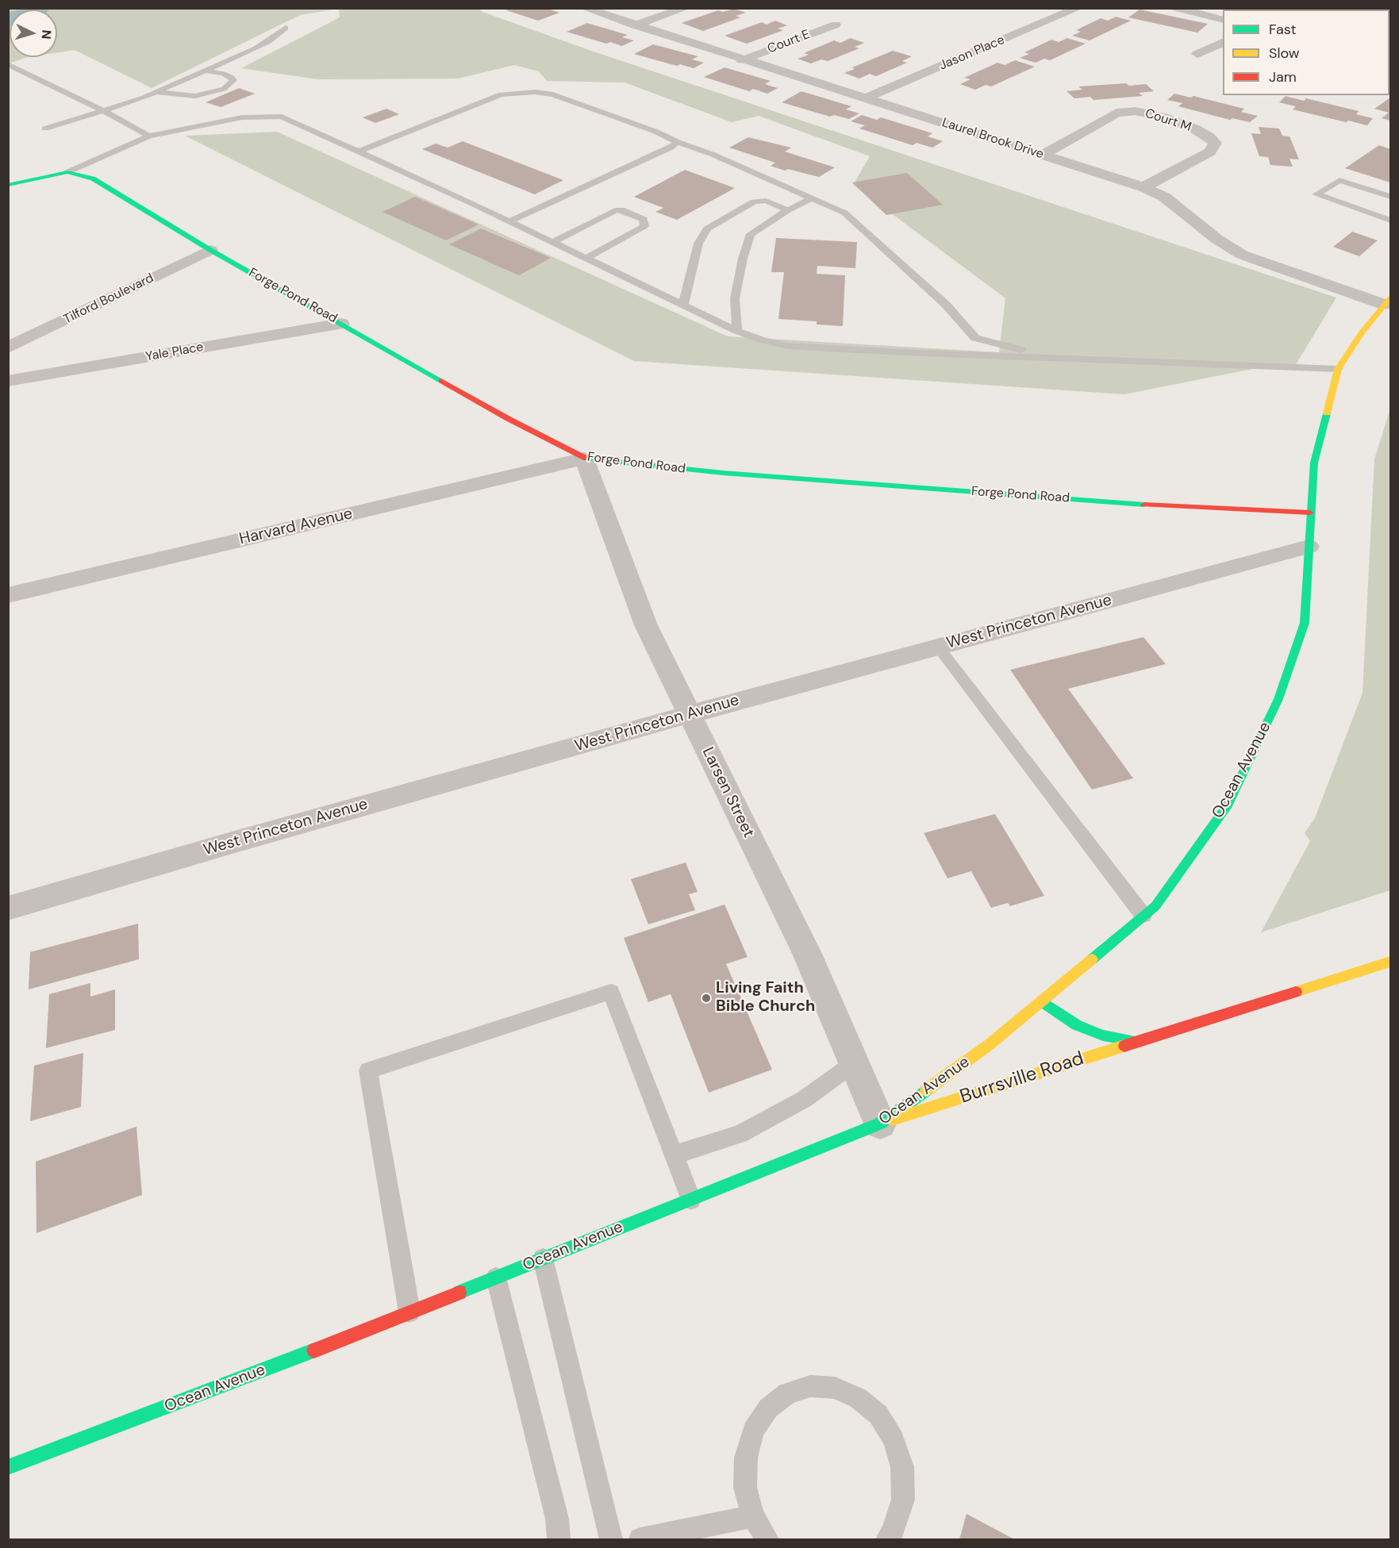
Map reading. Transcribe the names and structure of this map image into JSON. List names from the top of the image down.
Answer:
{
  "streets": {
    "main road": ["Forge Pond Road", "Ocean Avenue", "Burrsville Road"],
    "street": [
      "Court E",
      "Jason Place",
      "Court M",
      "Laurel Brook Drive",
      "Tilford Boulevard",
      "Yale Place",
      "Harvard Avenue",
      "West Princeton Avenue",
      "Larsen Street"
    ]
  },
  "crossings": [
    ["Court E", "Laurel Brook Drive"],
    ["Jason Place", "Laurel Brook Drive"],
    ["Court M", "Laurel Brook Drive"],
    ["Laurel Brook Drive", "Ocean Avenue"],
    ["Forge Pond Road", "Tilford Boulevard"],
    ["Forge Pond Road", "Yale Place"],
    ["Forge Pond Road", "Harvard Avenue"],
    ["Forge Pond Road", "Ocean Avenue"],
    ["Forge Pond Road", "Larsen Street"],
    ["Harvard Avenue", "Larsen Street"],
    ["West Princeton Avenue", "Ocean Avenue"],
    ["West Princeton Avenue", "Larsen Street"],
    ["Ocean Avenue", "Larsen Street"],
    ["Ocean Avenue", "Burrsville Road"],
    ["Larsen Street", "Burrsville Road"]
  ],
  "places": ["Living Faith Bible Church"],
  "legend": ["Fast", "Slow", "Jam"],
  "north": "right"
}
